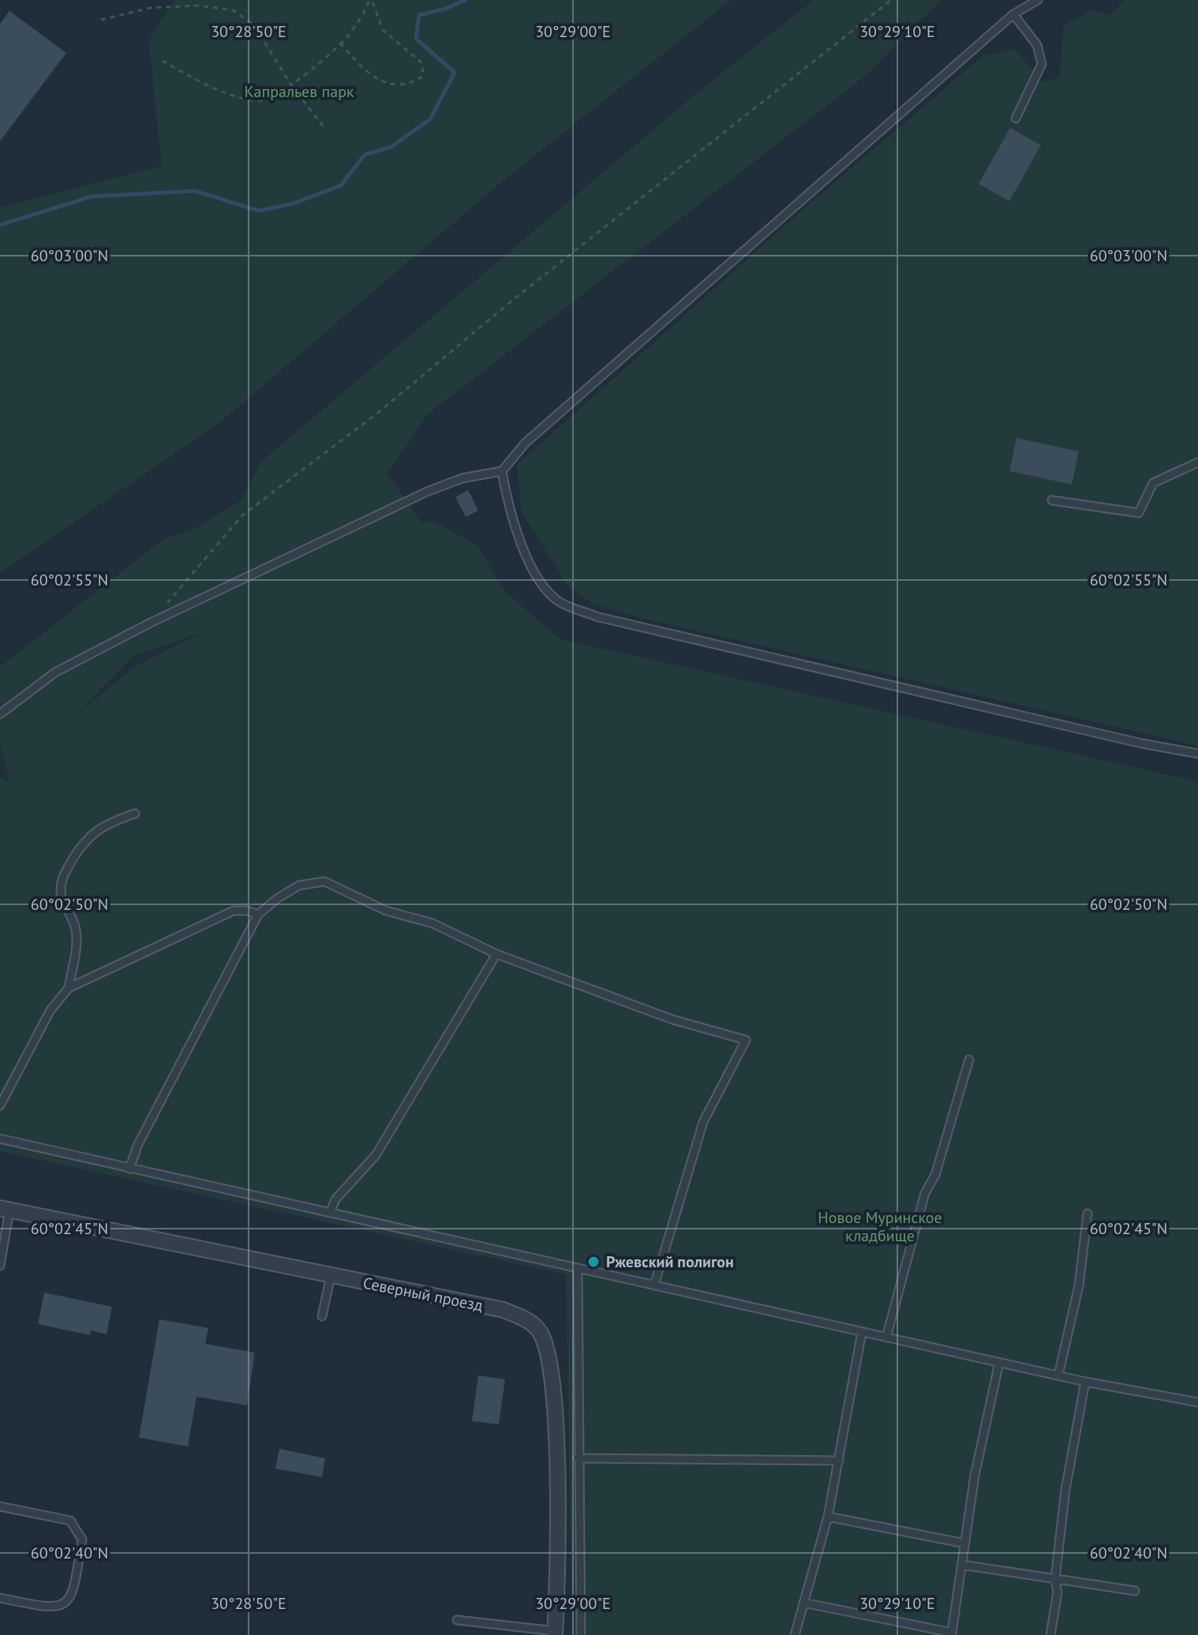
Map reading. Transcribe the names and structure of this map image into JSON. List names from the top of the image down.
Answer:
{
  "streets": {
    "street": ["Северный проезд"]
  },
  "parks": ["Капральев парк", "Новое Муринское кладбище"],
  "places": ["Ржевский полигон"],
  "coordinates": [
    "30°28'50\"E",
    "30°29'00\"E",
    "30°29'10\"E",
    "60°03'00\"N",
    "60°02'55\"N",
    "60°02'50\"N",
    "60°02'45\"N",
    "60°02'40\"N"
  ]
}
